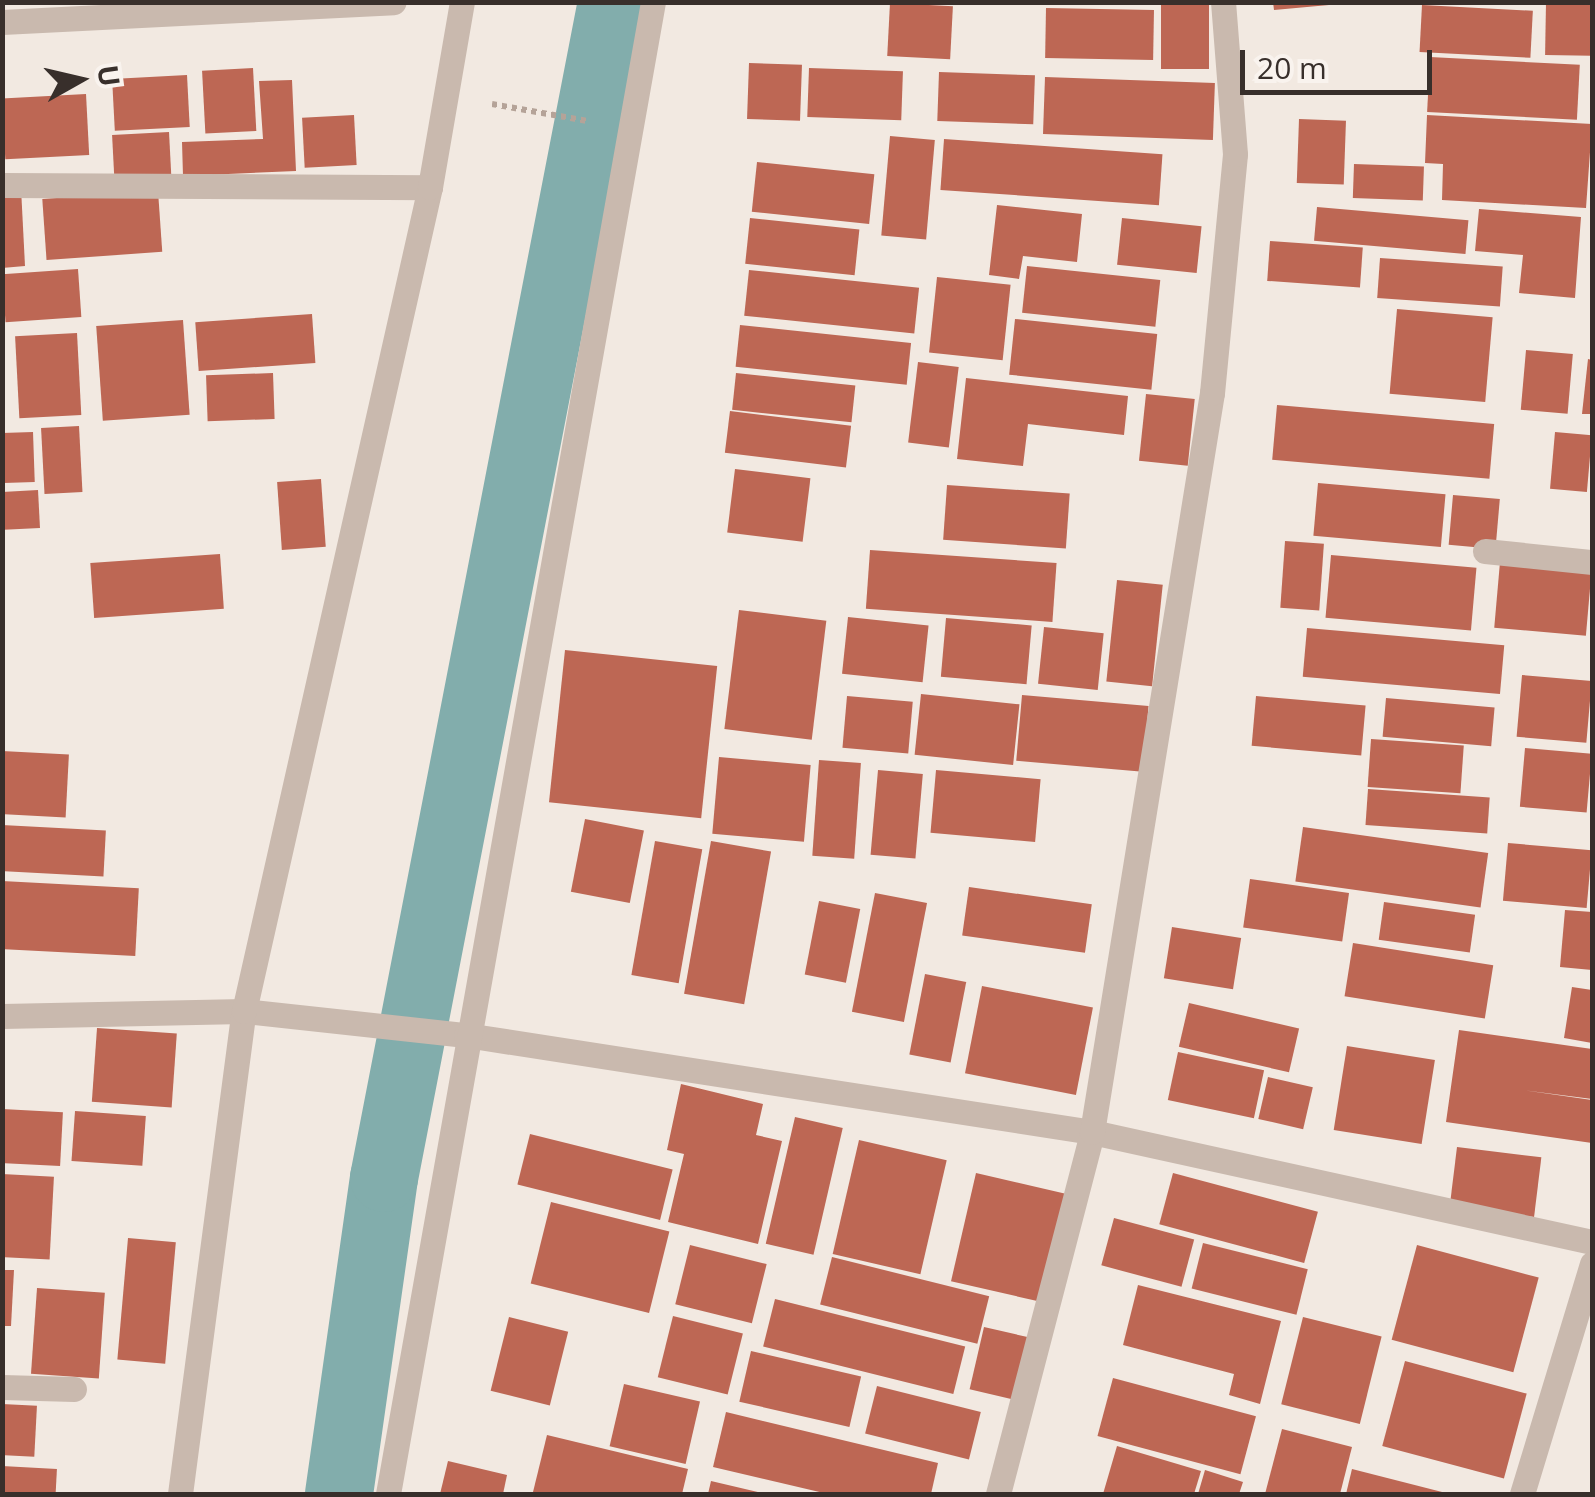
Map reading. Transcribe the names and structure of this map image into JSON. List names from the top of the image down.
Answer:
{
  "scale_bar": "20 m",
  "north": "right"
}
